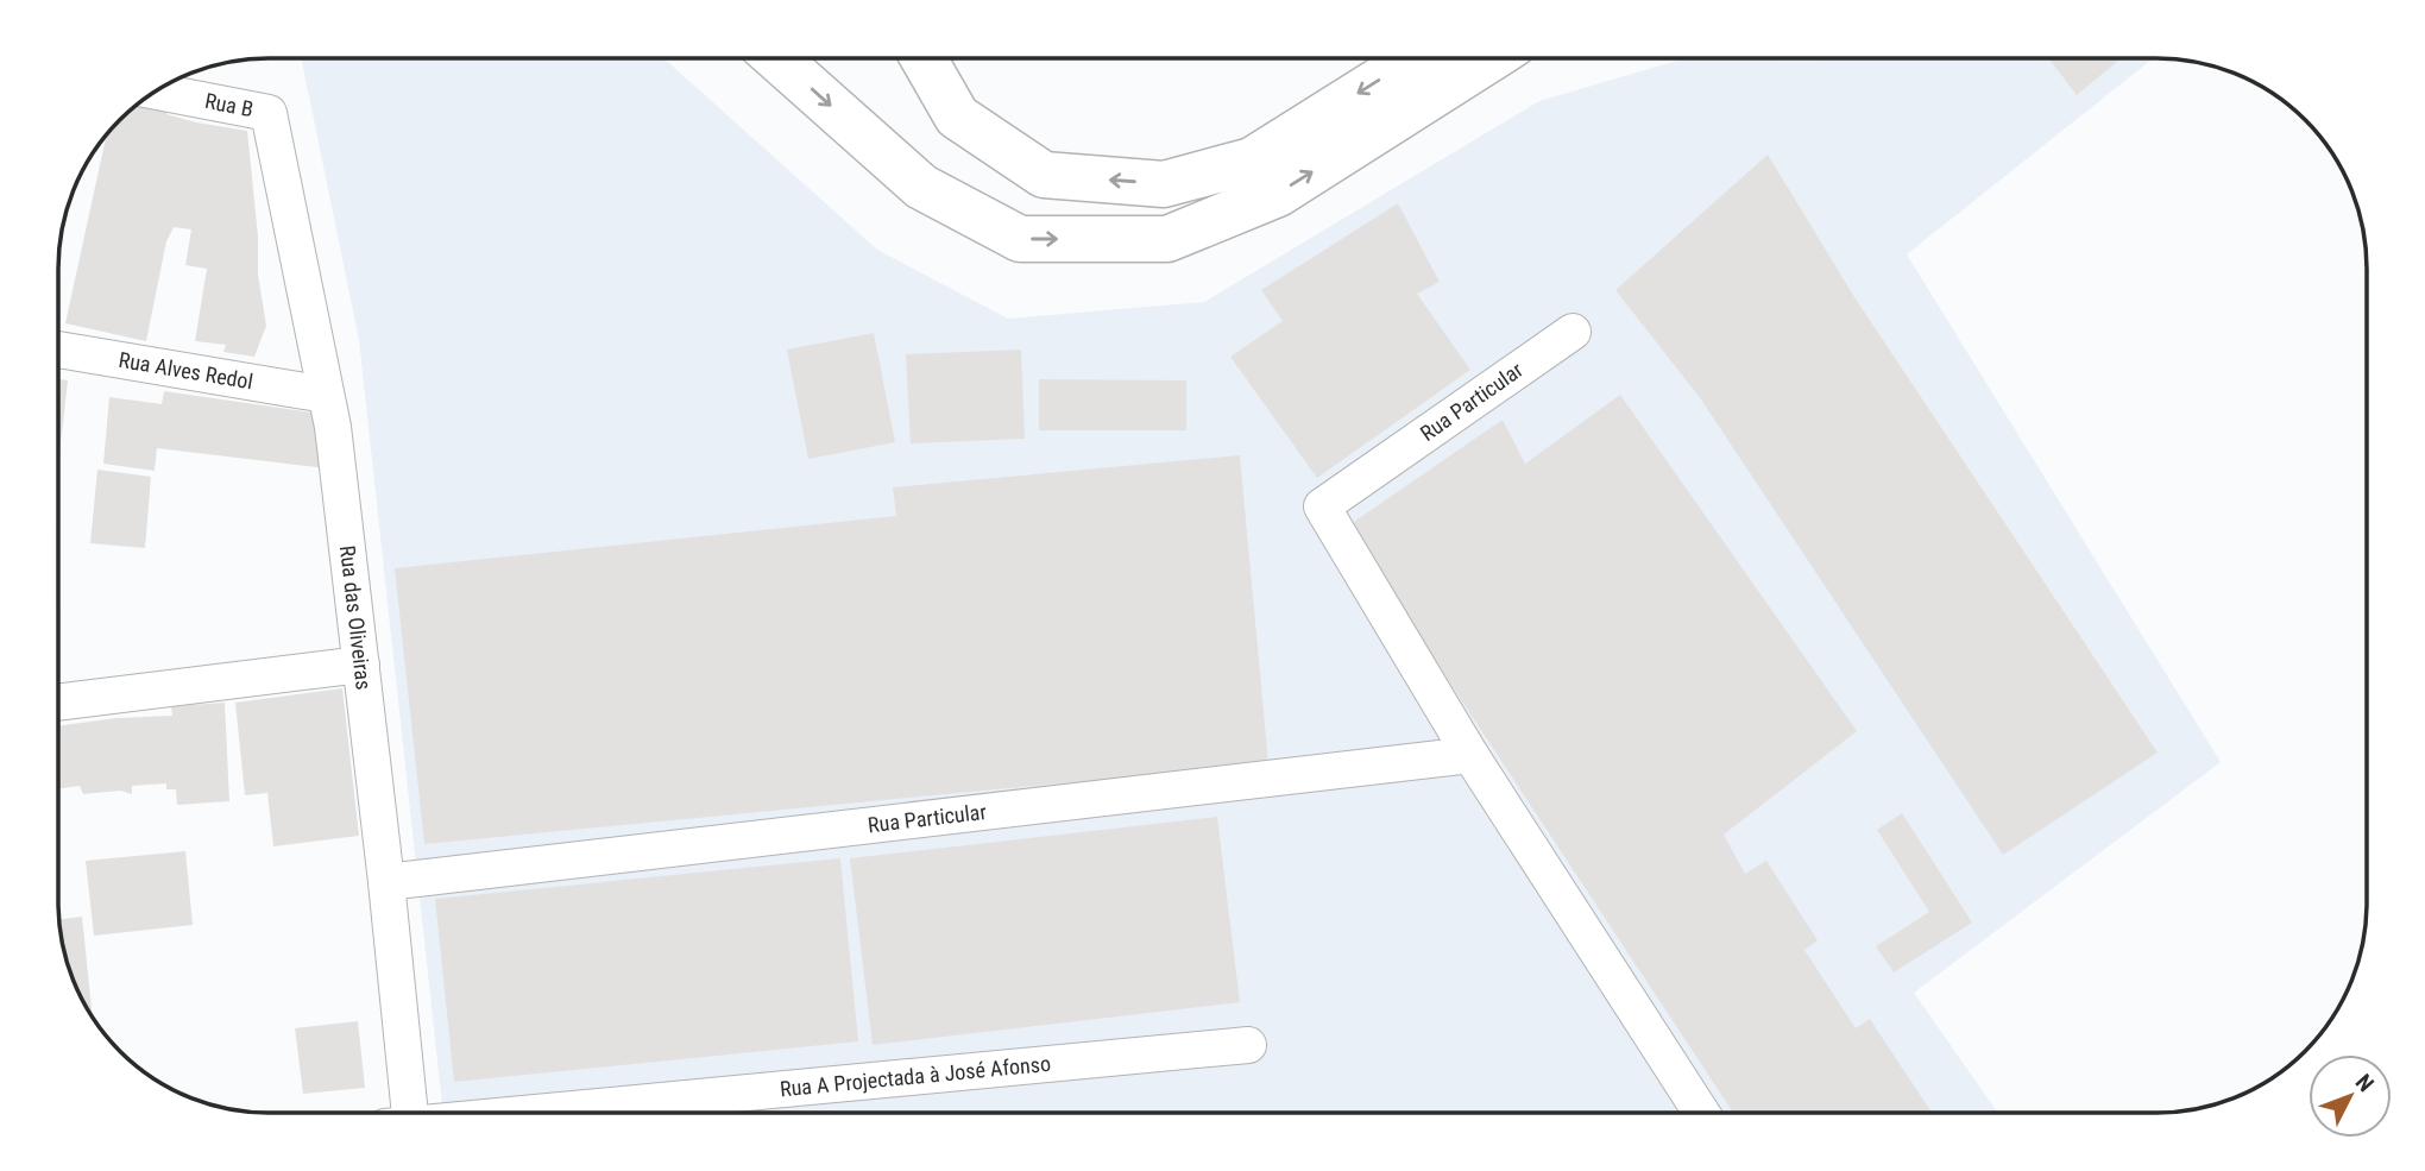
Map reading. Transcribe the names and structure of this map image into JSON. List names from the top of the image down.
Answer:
{
  "streets": {
    "street": [
      "Rua B",
      "Rua Alves Redol",
      "Rua Particular",
      "Rua das Oliveiras",
      "Rua A Projectada à José Afonso"
    ]
  },
  "crossings": [
    ["Rua B", "Rua das Oliveiras"],
    ["Rua Alves Redol", "Rua das Oliveiras"],
    ["Rua Particular", "Rua das Oliveiras"]
  ],
  "north": "top right"
}
